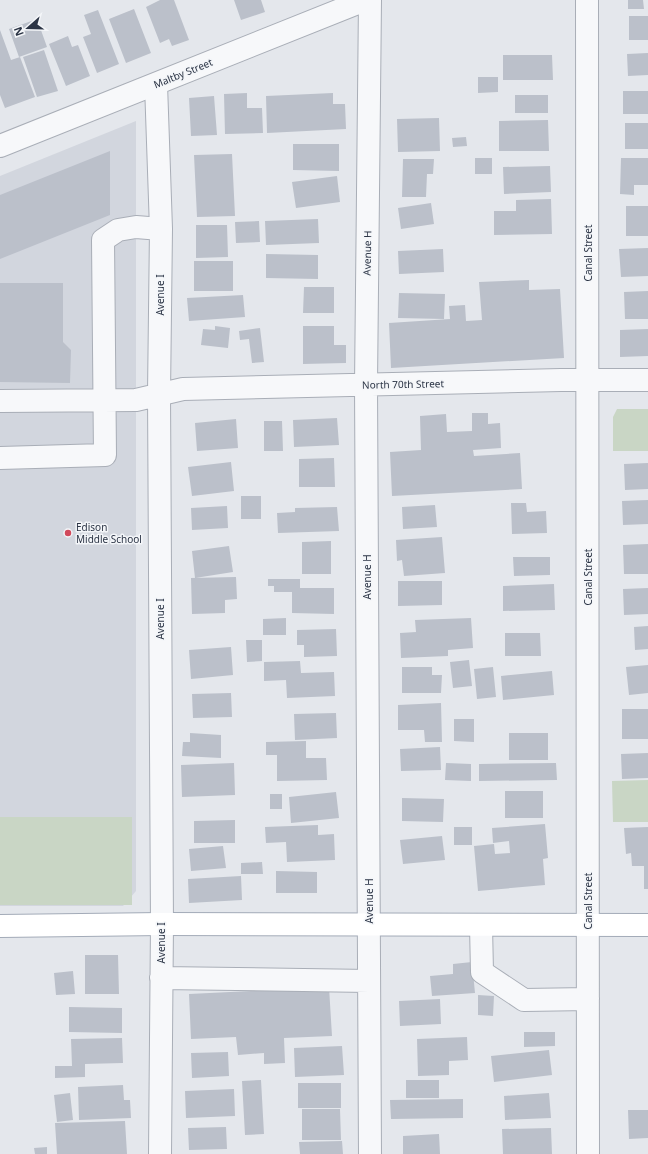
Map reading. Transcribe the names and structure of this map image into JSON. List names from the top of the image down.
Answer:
{
  "streets": {
    "street": [
      "Maltby Street",
      "Avenue H",
      "Canal Street",
      "Avenue I",
      "North 70th Street"
    ]
  },
  "crossings": [
    ["Maltby Street", "Avenue I"],
    ["Avenue H", "North 70th Street"],
    ["Canal Street", "North 70th Street"],
    ["Avenue I", "North 70th Street"]
  ],
  "places": ["Edison Middle School"],
  "north": "left"
}
